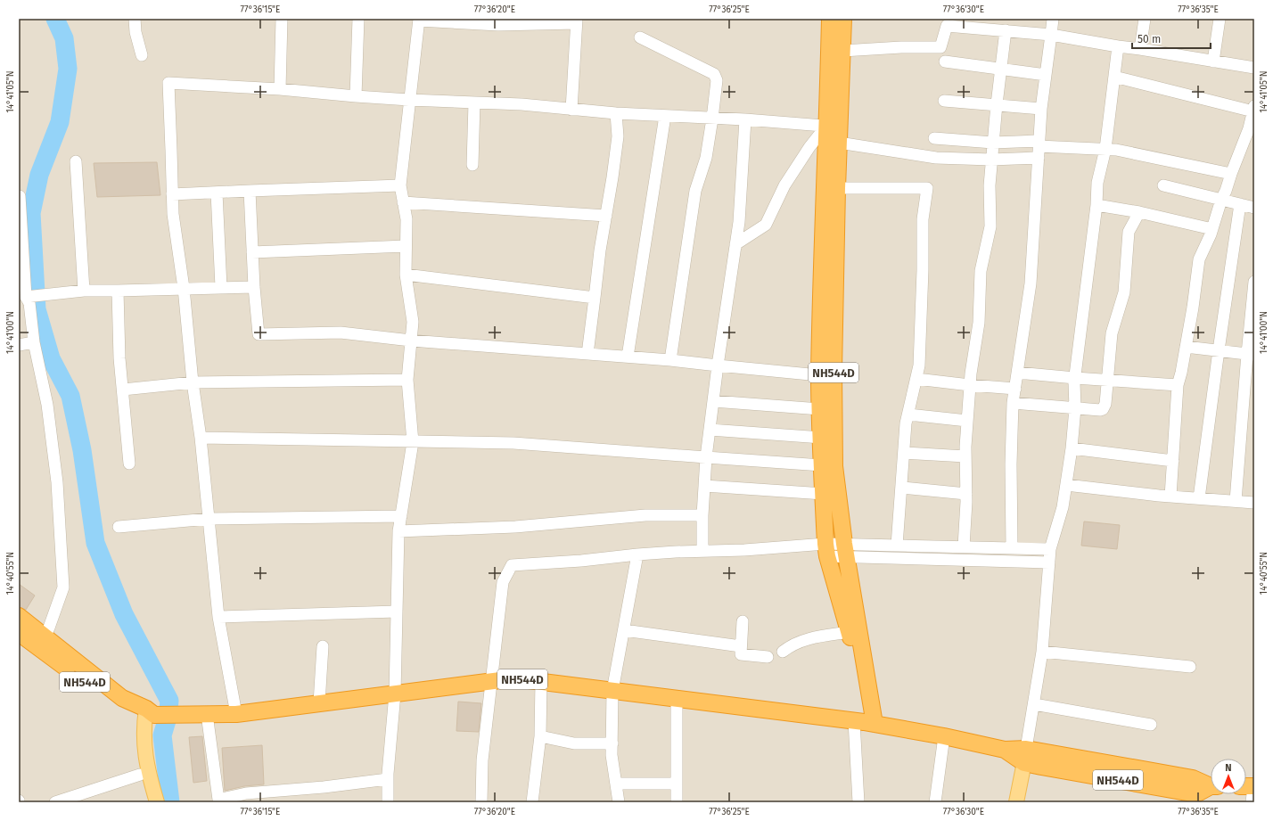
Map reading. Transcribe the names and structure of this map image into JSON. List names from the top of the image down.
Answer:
{
  "streets": {
    "highway": ["NH544D"]
  },
  "scale_bar": "50 m",
  "north": "top",
  "coordinates": [
    "77°36'15\"E",
    "77°36'20\"E",
    "77°36'25\"E",
    "77°36'30\"E",
    "77°36'35\"E",
    "14°41'05\"N",
    "14°41'00\"N",
    "14°40'55\"N"
  ]
}
